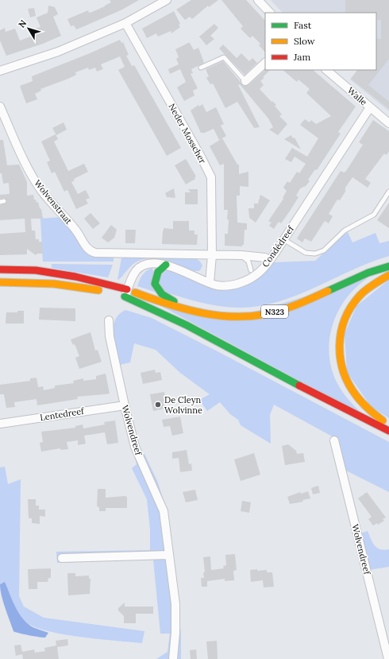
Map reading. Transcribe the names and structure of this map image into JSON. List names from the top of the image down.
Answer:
{
  "streets": {
    "main road": ["N323"],
    "street": [
      "Walle",
      "Neder Mosscher",
      "Wolvenstraat",
      "Condédreef",
      "Lentedreef",
      "Wolvendreef"
    ]
  },
  "crossings": [
    ["Walle", "Condédreef"],
    ["Neder Mosscher", "Condédreef"],
    ["Wolvenstraat", "Condédreef"],
    ["Condédreef", "N323"],
    ["Lentedreef", "Wolvendreef"]
  ],
  "places": ["De Cleyn Wolvinne"],
  "legend": ["Fast", "Slow", "Jam"],
  "north": "top left"
}
